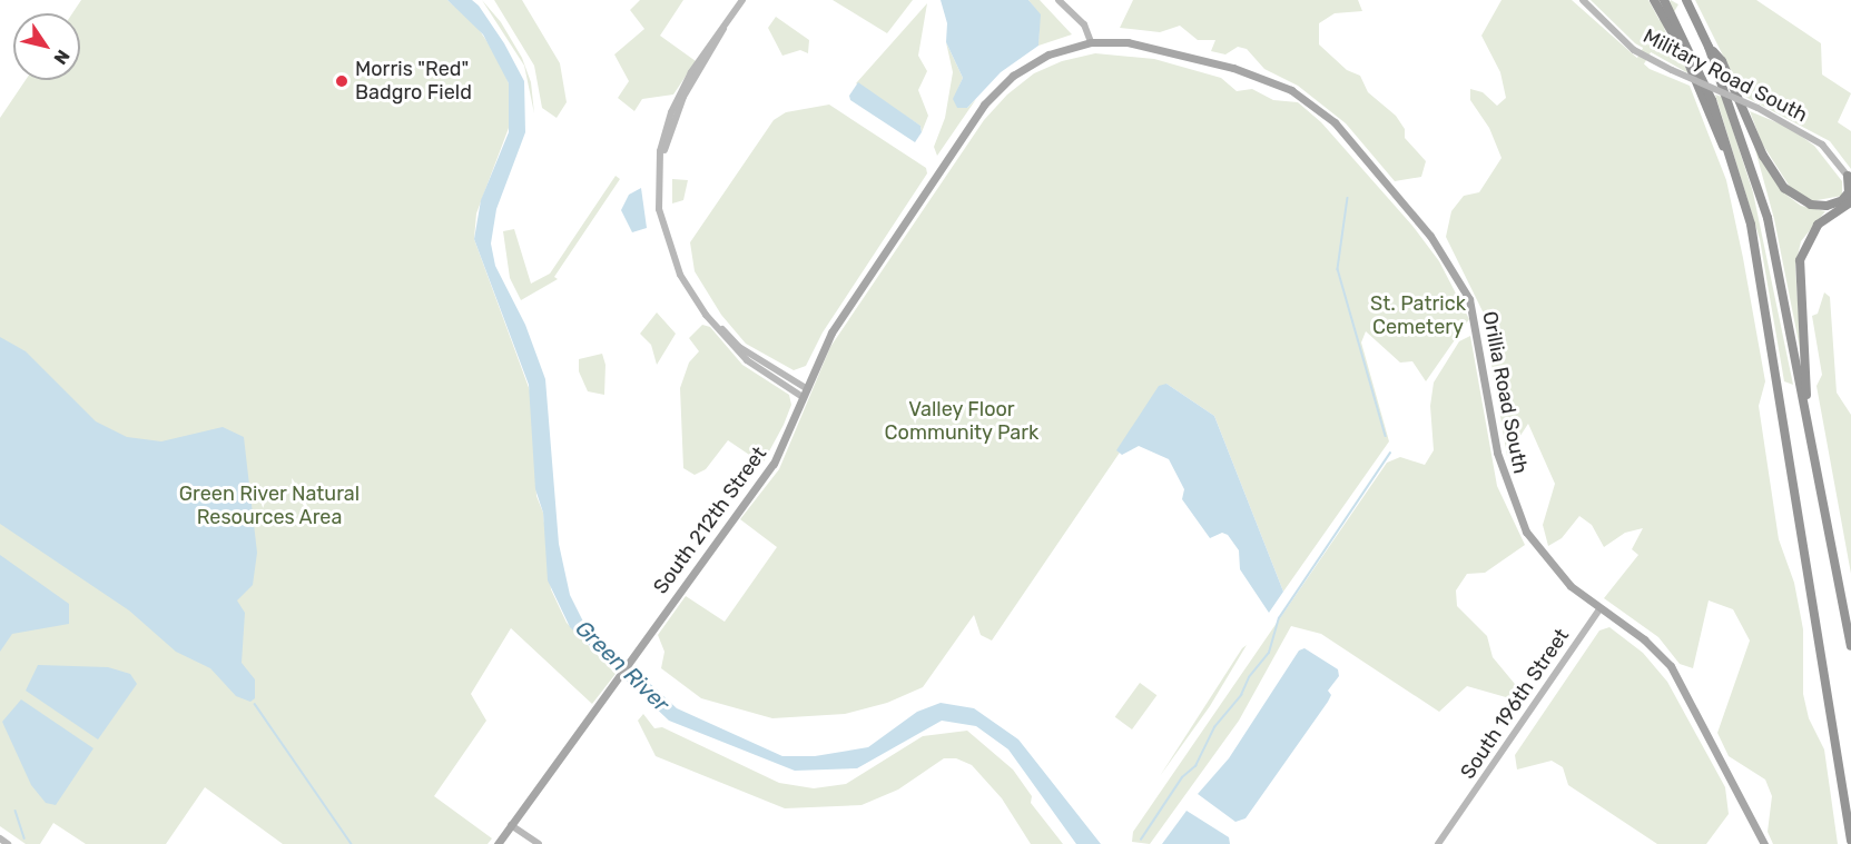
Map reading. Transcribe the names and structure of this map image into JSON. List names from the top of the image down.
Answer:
{
  "streets": {
    "main road": [
      "Military Road South",
      "Orillia Road South",
      "South 212th Street",
      "South 196th Street"
    ]
  },
  "crossings": [
    ["Orillia Road South", "South 212th Street"],
    ["Orillia Road South", "South 196th Street"]
  ],
  "water": ["Green River"],
  "parks": ["St. Patrick Cemetery", "Valley Floor Community Park", "Green River Natural Resources Area"],
  "places": ["Morris \"Red\" Badgro Field"],
  "north": "bottom right"
}
